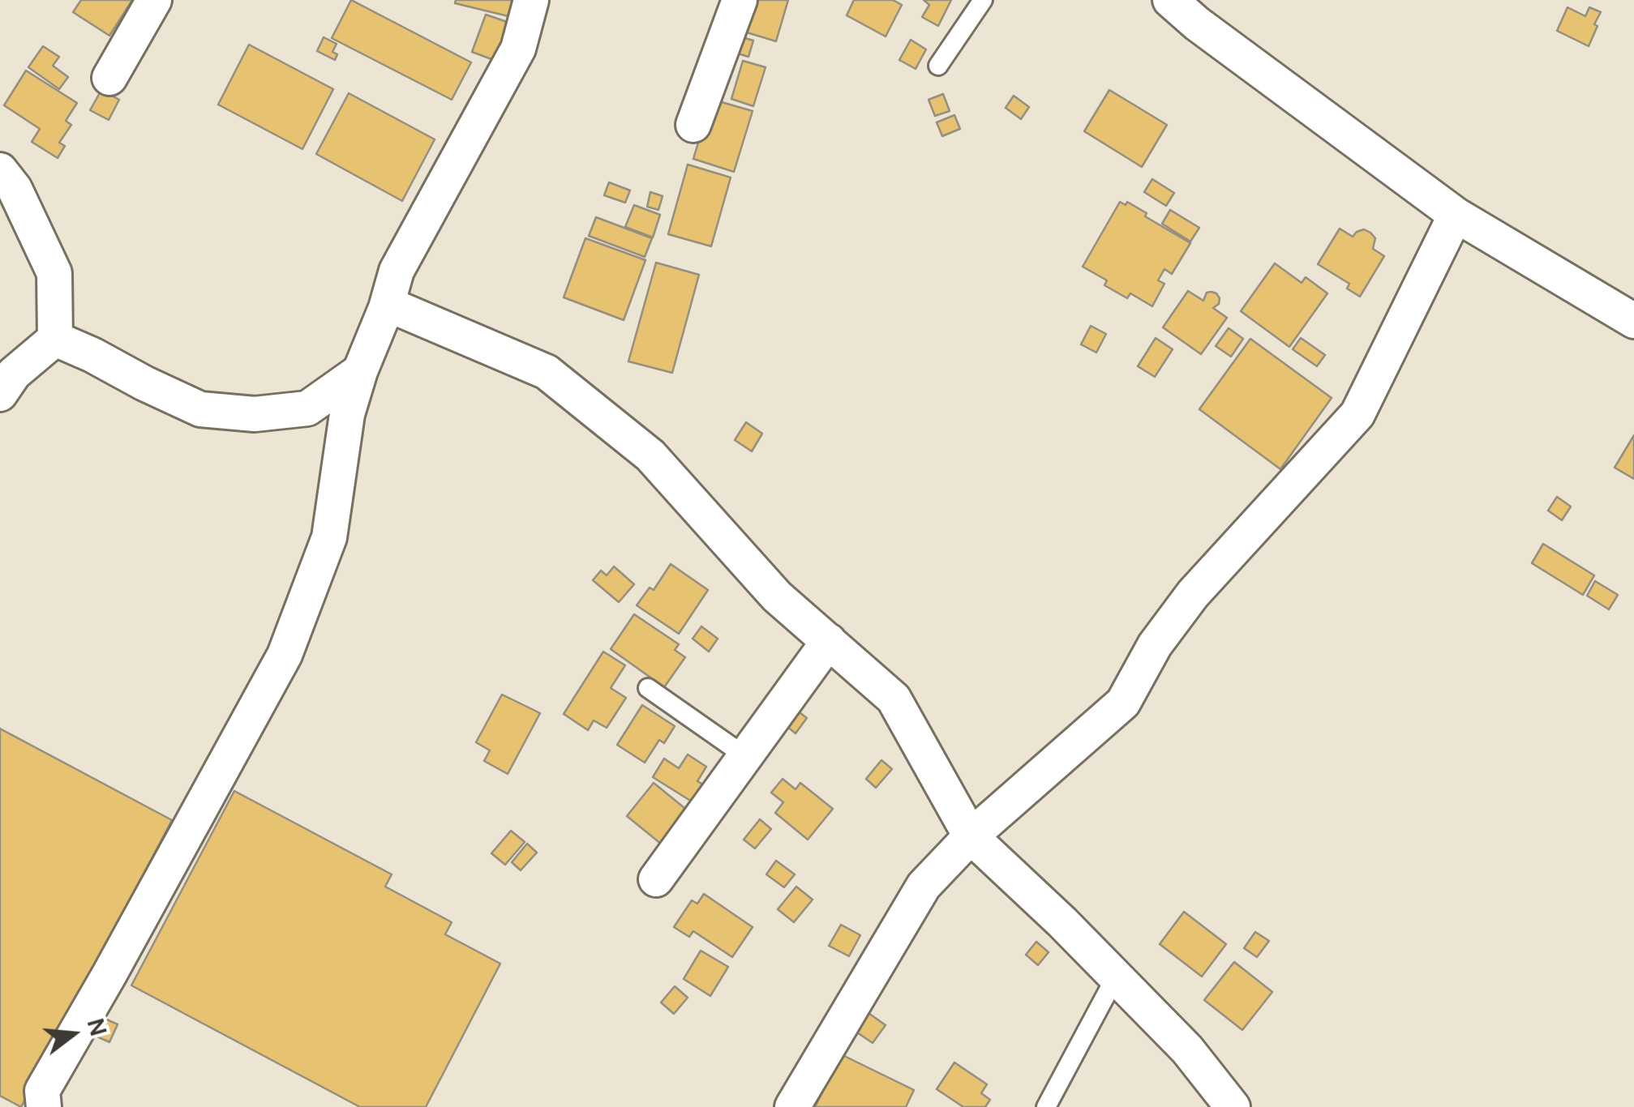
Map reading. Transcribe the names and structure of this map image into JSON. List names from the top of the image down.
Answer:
{
  "north": "right"
}
